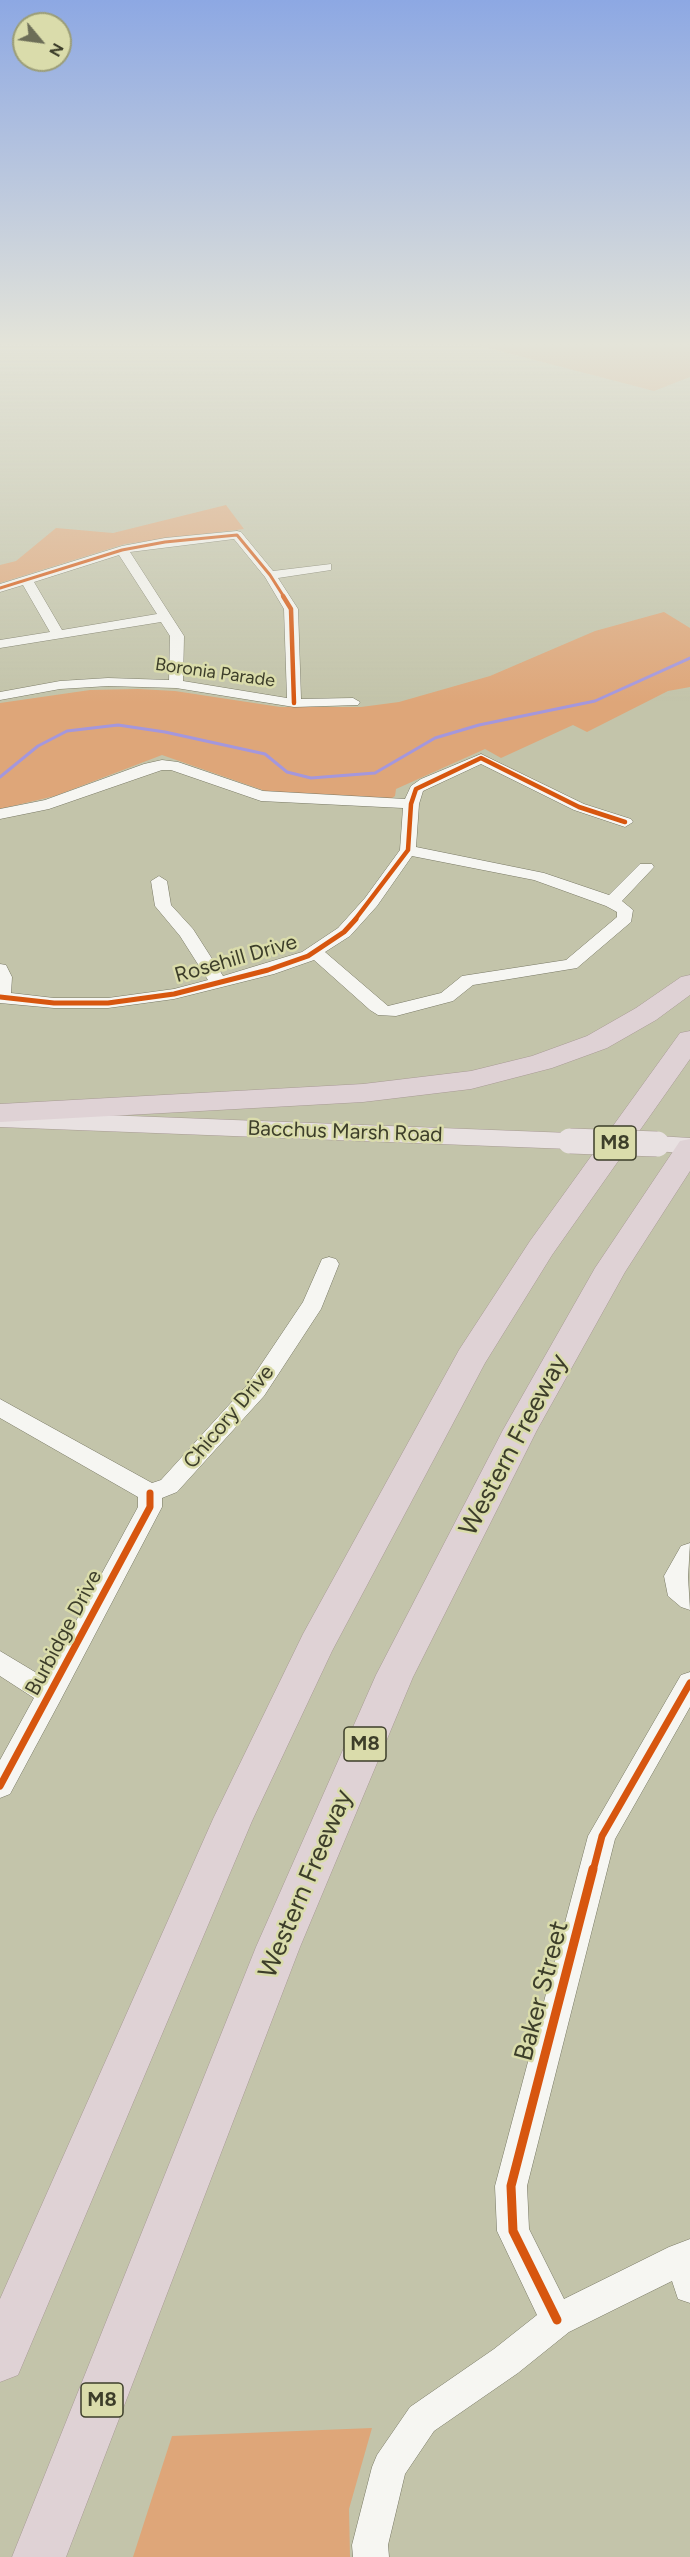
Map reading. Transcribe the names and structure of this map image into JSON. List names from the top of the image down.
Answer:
{
  "streets": {
    "highway": ["M8", "Western Freeway"],
    "main road": ["Bacchus Marsh Road"],
    "street": [
      "Boronia Parade",
      "Rosehill Drive",
      "Chicory Drive",
      "Burbidge Drive",
      "Baker Street"
    ]
  },
  "crossings": [
    ["Bacchus Marsh Road", "Western Freeway"],
    ["Chicory Drive", "Burbidge Drive"]
  ],
  "north": "bottom right"
}
